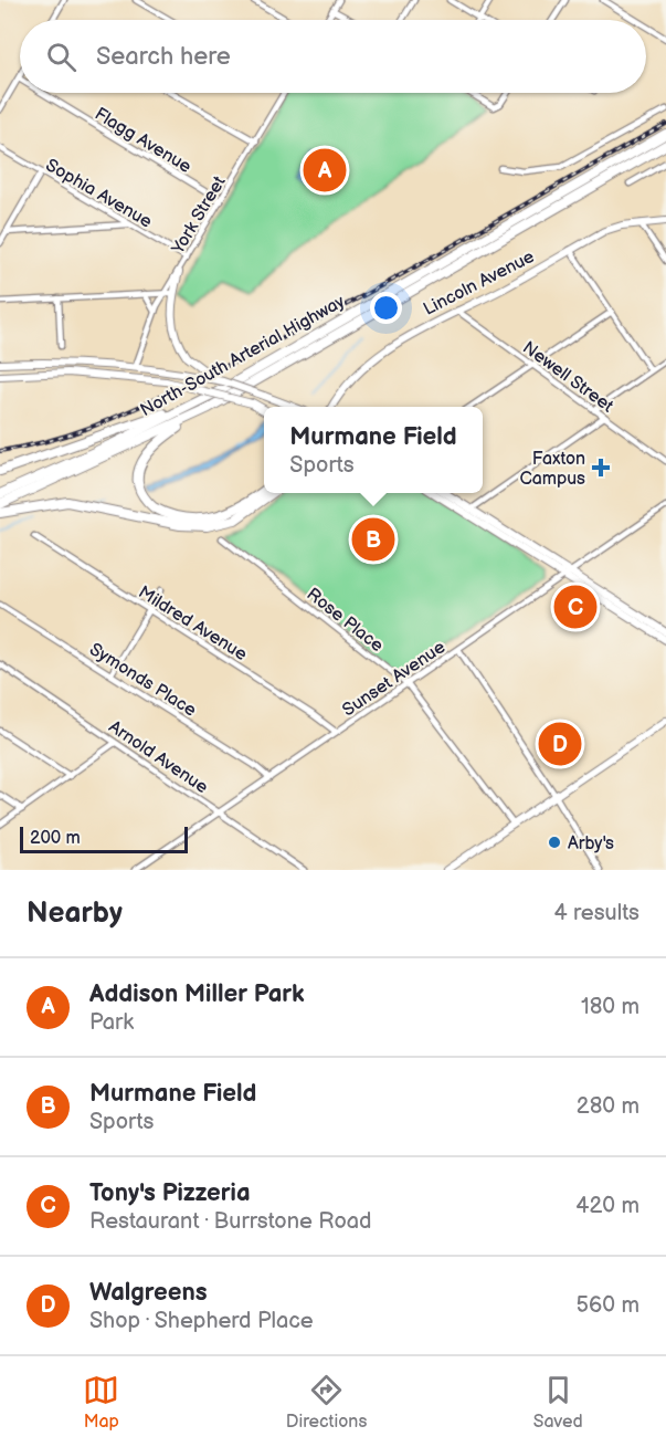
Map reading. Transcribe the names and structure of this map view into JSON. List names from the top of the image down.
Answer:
{
  "streets": {
    "highway": ["North-South Arterial Highway"],
    "street": [
      "Flagg Avenue",
      "Sophia Avenue",
      "York Street",
      "Lincoln Avenue",
      "Newell Street",
      "Rose Place",
      "Mildred Avenue",
      "Sunset Avenue",
      "Symonds Place",
      "Arnold Avenue"
    ]
  },
  "crossings": [
    ["Flagg Avenue", "York Street"],
    ["Sophia Avenue", "York Street"],
    ["Lincoln Avenue", "Newell Street"],
    ["Rose Place", "Sunset Avenue"],
    ["Mildred Avenue", "Sunset Avenue"],
    ["Sunset Avenue", "Symonds Place"],
    ["Sunset Avenue", "Arnold Avenue"]
  ],
  "places": {
    "health": ["Faxton Campus"],
    "other": ["Arby's"]
  },
  "scale_bar": "200 m",
  "page": {
    "search": "Search here",
    "pins": [
      "A",
      "B",
      "C",
      "D"
    ],
    "popup": ["Murmane Field", "Sports"],
    "scale": "200 m",
    "heading": ["Nearby", "4 results"],
    "list": [
      {
        "mark": "A",
        "name": "Addison Miller Park",
        "note": "Park",
        "value": "180 m"
      },
      {
        "mark": "B",
        "name": "Murmane Field",
        "note": "Sports",
        "value": "280 m"
      },
      {
        "mark": "C",
        "name": "Tony's Pizzeria",
        "note": "Restaurant · Burrstone Road",
        "value": "420 m"
      },
      {
        "mark": "D",
        "name": "Walgreens",
        "note": "Shop · Shepherd Place",
        "value": "560 m"
      }
    ],
    "nav": ["Map", "Directions", "Saved"]
  }
}
